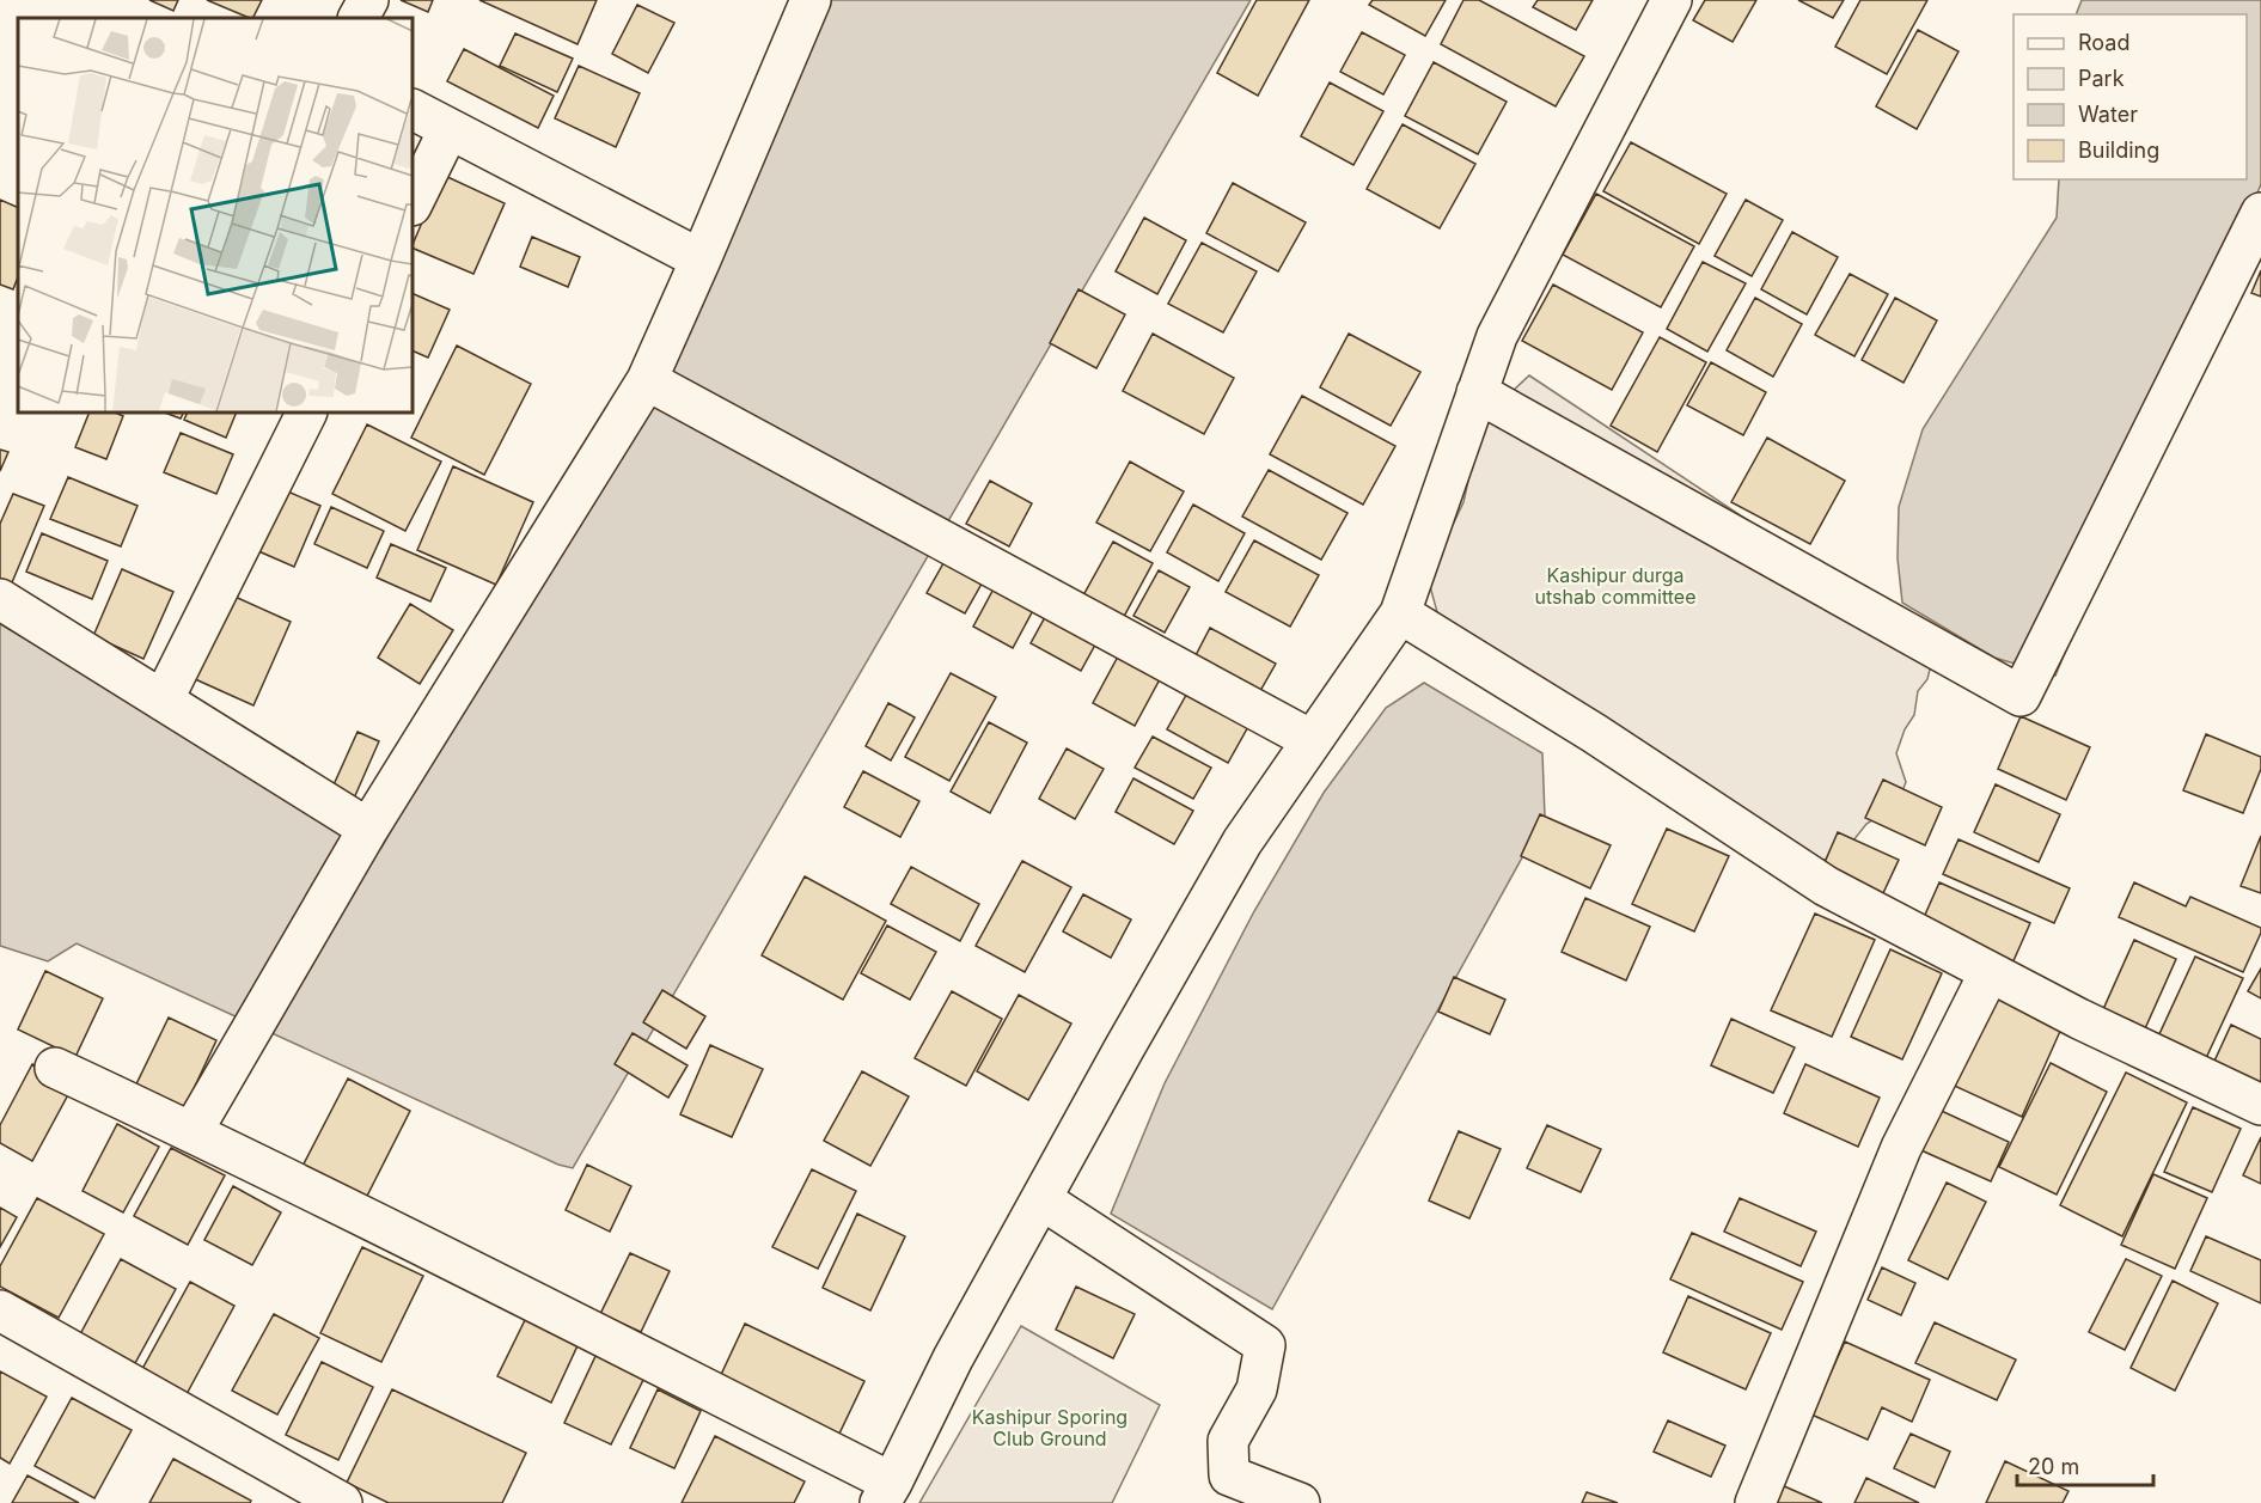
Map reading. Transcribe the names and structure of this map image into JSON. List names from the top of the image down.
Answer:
{
  "parks": ["Kashipur durga utshab committee", "Kashipur Sporing Club Ground"],
  "legend": [
    "Road",
    "Park",
    "Water",
    "Building"
  ],
  "scale_bar": "20 m"
}
